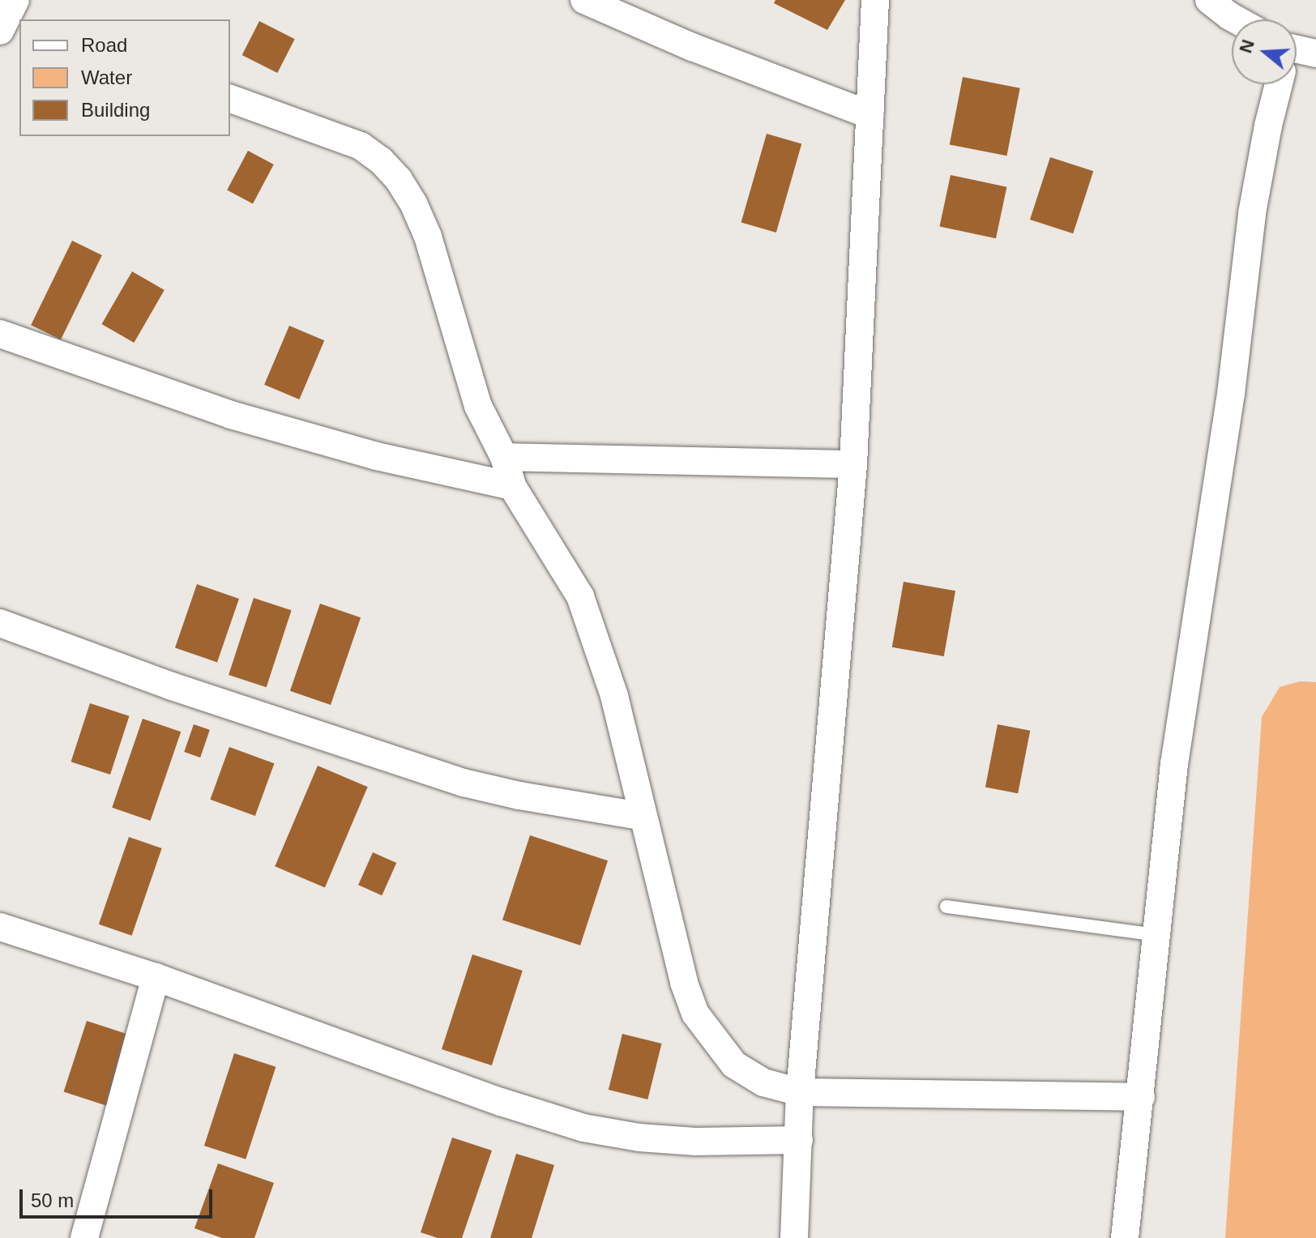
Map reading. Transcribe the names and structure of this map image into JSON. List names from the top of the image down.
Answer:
{
  "legend": ["Road", "Water", "Building"],
  "scale_bar": "50 m",
  "north": "left"
}
